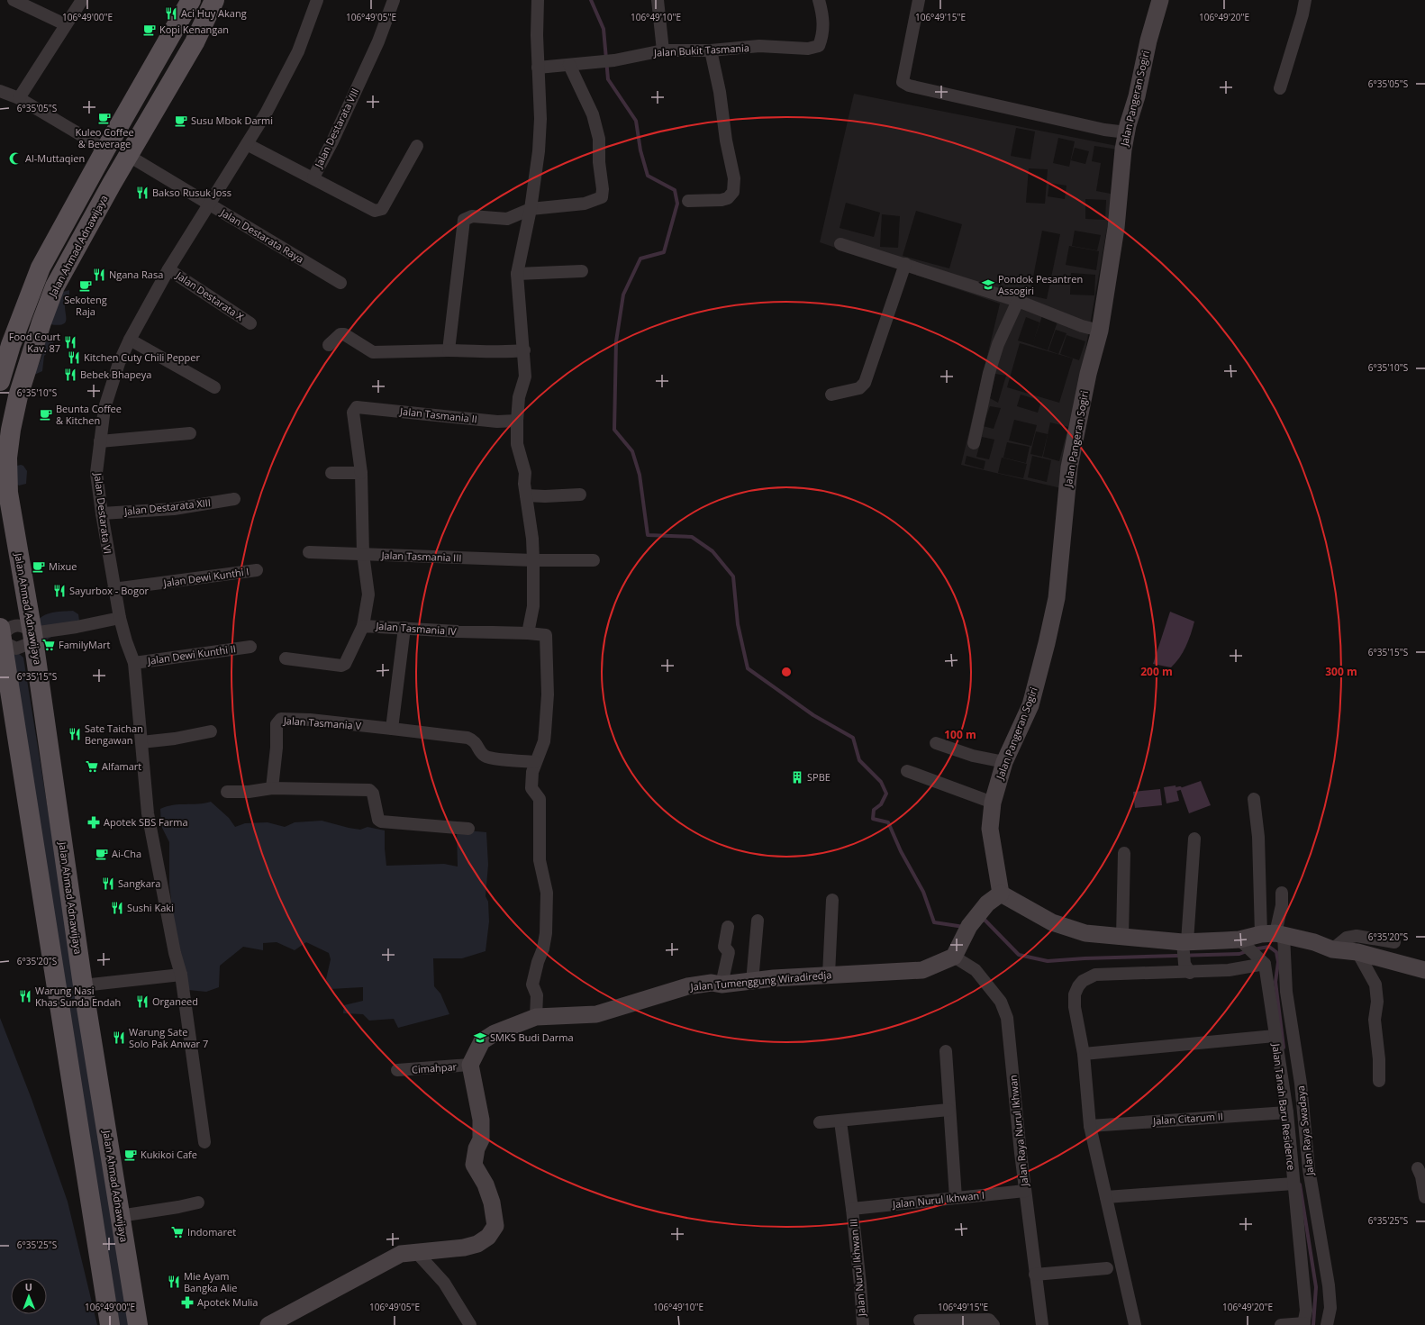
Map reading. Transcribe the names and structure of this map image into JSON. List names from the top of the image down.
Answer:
{
  "streets": {
    "main road": ["Jalan Ahmad Adnawijaya"],
    "street": [
      "Jalan Bukit Tasmania",
      "Jalan Pangeran Sogiri",
      "Jalan Destarata VIII",
      "Jalan Destarata Raya",
      "Jalan Destarata X",
      "Jalan Tasmania II",
      "Jalan Destarata XIII",
      "Jalan Destarata VI",
      "Jalan Tasmania III",
      "Jalan Dewi Kunthi I",
      "Jalan Tasmania IV",
      "Jalan Dewi Kunthi II",
      "Jalan Tasmania V",
      "Jalan Tumenggung Wiradiredja",
      "Cimahpar",
      "Jalan Tanah Baru Residence",
      "Jalan Citarum II",
      "Jalan Raya Nurul Ikhwan",
      "Jalan Raya Swadaya",
      "Jalan Nurul Ikhwan I",
      "Jalan Nurul Ikhwan III"
    ]
  },
  "crossings": [
    ["Jalan Pangeran Sogiri", "Jalan Tumenggung Wiradiredja"],
    ["Jalan Destarata Raya", "Jalan Ahmad Adnawijaya"],
    ["Jalan Destarata Raya", "Jalan Destarata VI"],
    ["Jalan Destarata X", "Jalan Destarata VI"],
    ["Jalan Destarata XIII", "Jalan Destarata VI"],
    ["Jalan Destarata VI", "Jalan Dewi Kunthi I"],
    ["Jalan Destarata VI", "Jalan Dewi Kunthi II"],
    ["Jalan Tasmania IV", "Jalan Tasmania V"],
    ["Jalan Tumenggung Wiradiredja", "Cimahpar"],
    ["Jalan Tumenggung Wiradiredja", "Jalan Raya Nurul Ikhwan"],
    ["Jalan Tanah Baru Residence", "Jalan Citarum II"],
    ["Jalan Raya Nurul Ikhwan", "Jalan Nurul Ikhwan I"],
    ["Jalan Nurul Ikhwan I", "Jalan Nurul Ikhwan III"]
  ],
  "places": {
    "restaurant": [
      "Aci Huy Akang",
      "Bakso Rusuk Joss",
      "Ngana Rasa",
      "Food Court Kav. 87",
      "Kitchen Cuty Chili Pepper",
      "Bebek Bhapeya",
      "Sayurbox - Bogor",
      "Sate Taichan Bengawan",
      "Sangkara",
      "Sushi Kaki",
      "Warung Nasi Khas Sunda Endah",
      "Organeed",
      "Warung Sate Solo Pak Anwar 7",
      "Mie Ayam Bangka Alie"
    ],
    "cafe": [
      "Kopi Kenangan",
      "Kuleo Coffee & Beverage",
      "Susu Mbok Darmi",
      "Sekoteng Raja",
      "Beunta Coffee & Kitchen",
      "Mixue",
      "Ai-Cha",
      "Kukikoi Cafe"
    ],
    "mosque": ["Al-Muttaqien"],
    "school or university": ["Pondok Pesantren Assogiri", "SMKS Budi Darma"],
    "supermarket": ["FamilyMart", "Alfamart", "Indomaret"],
    "building": ["SPBE"],
    "pharmacy": ["Apotek SBS Farma", "Apotek Mulia"]
  },
  "north": "top",
  "coordinates": [
    "106°49'00\"E",
    "106°49'05\"E",
    "106°49'10\"E",
    "106°49'15\"E",
    "106°49'20\"E",
    "6°35'05\"S",
    "6°35'10\"S",
    "6°35'15\"S",
    "6°35'20\"S",
    "6°35'25\"S"
  ],
  "rings": ["200 m", "300 m", "100 m"]
}
